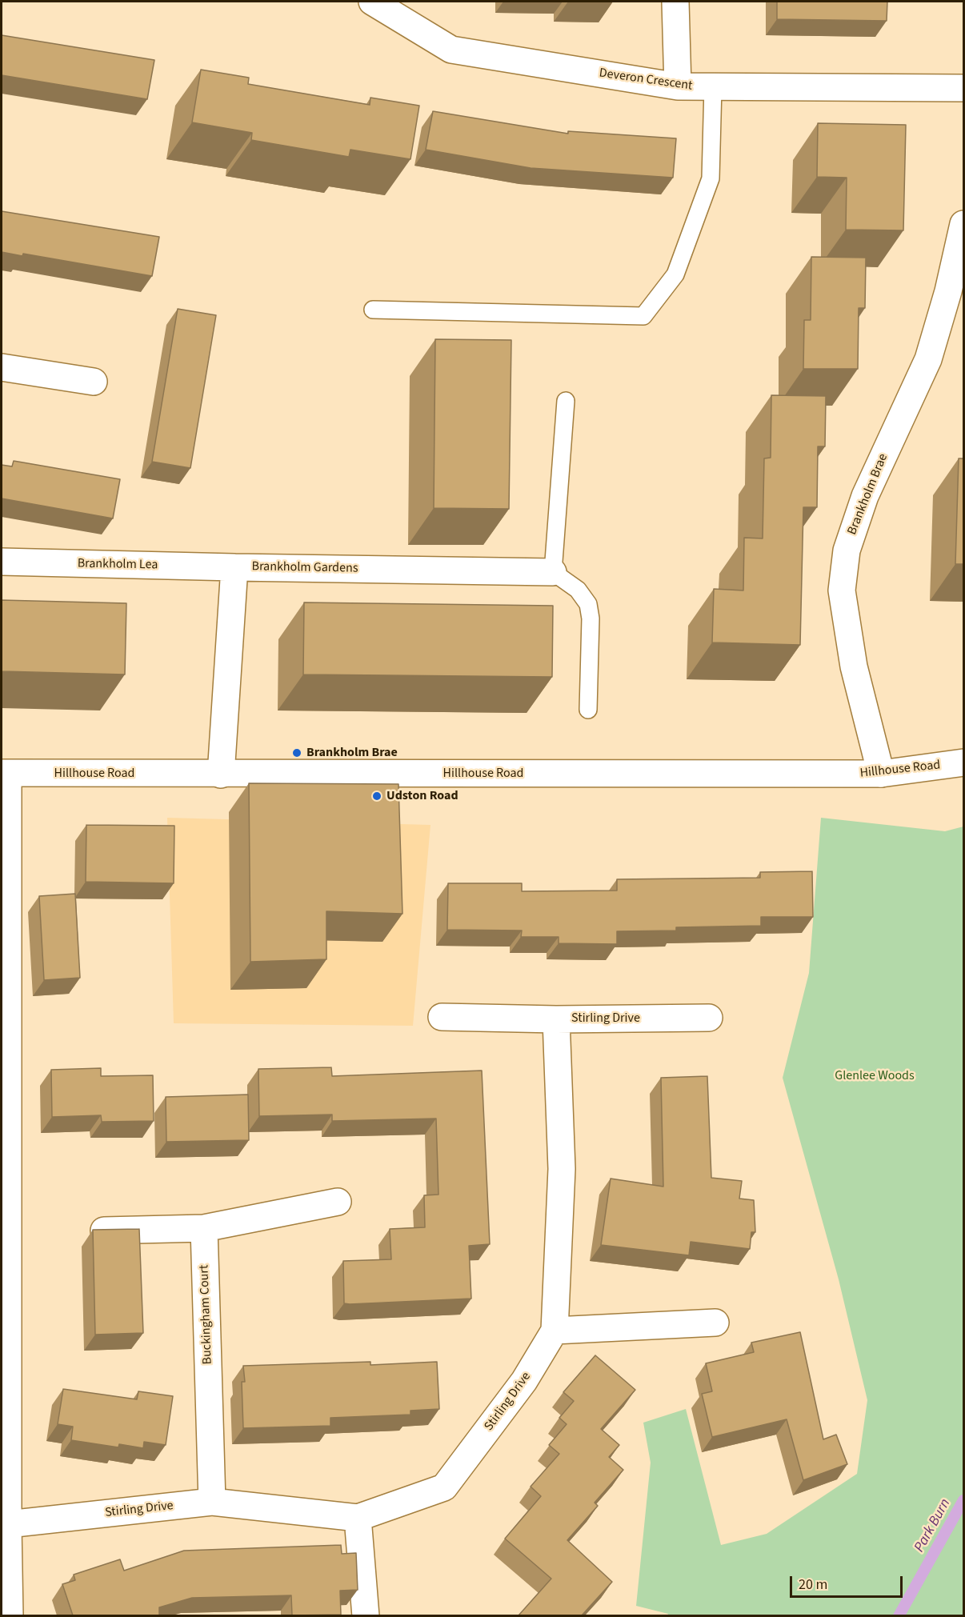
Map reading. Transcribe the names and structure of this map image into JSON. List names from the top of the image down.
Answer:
{
  "streets": {
    "street": [
      "Deveron Crescent",
      "Brankholm Brae",
      "Brankholm Lea",
      "Brankholm Gardens",
      "Hillhouse Road",
      "Stirling Drive",
      "Buckingham Court"
    ]
  },
  "crossings": [
    ["Brankholm Brae", "Hillhouse Road"],
    ["Brankholm Lea", "Brankholm Gardens"],
    ["Brankholm Gardens", "Hillhouse Road"],
    ["Stirling Drive", "Buckingham Court"]
  ],
  "water": ["Park Burn"],
  "parks": ["Glenlee Woods"],
  "places": ["Brankholm Brae", "Udston Road"],
  "scale_bar": "20 m"
}
